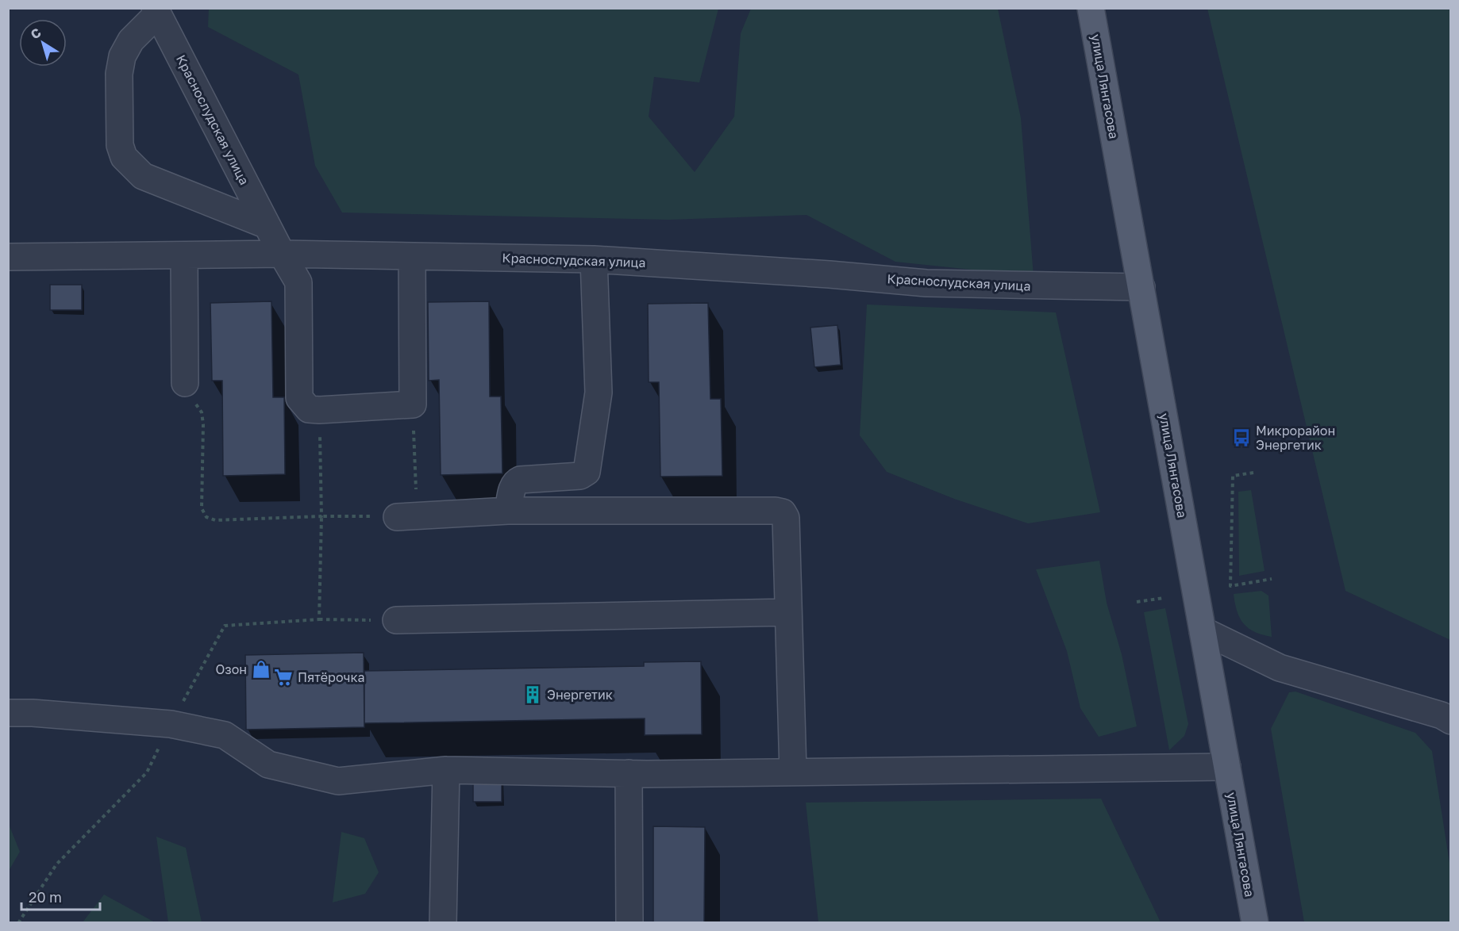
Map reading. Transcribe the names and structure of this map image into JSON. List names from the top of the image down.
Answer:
{
  "streets": {
    "main road": ["улица Лянгасова"],
    "street": ["Краснослудская улица"]
  },
  "crossings": [
    ["улица Лянгасова", "Краснослудская улица"]
  ],
  "places": {
    "bus stop": ["Микрорайон Энергетик"],
    "shop": ["Озон"],
    "supermarket": ["Пятёрочка"],
    "building": ["Энергетик"]
  },
  "scale_bar": "20 m",
  "north": "top left"
}
